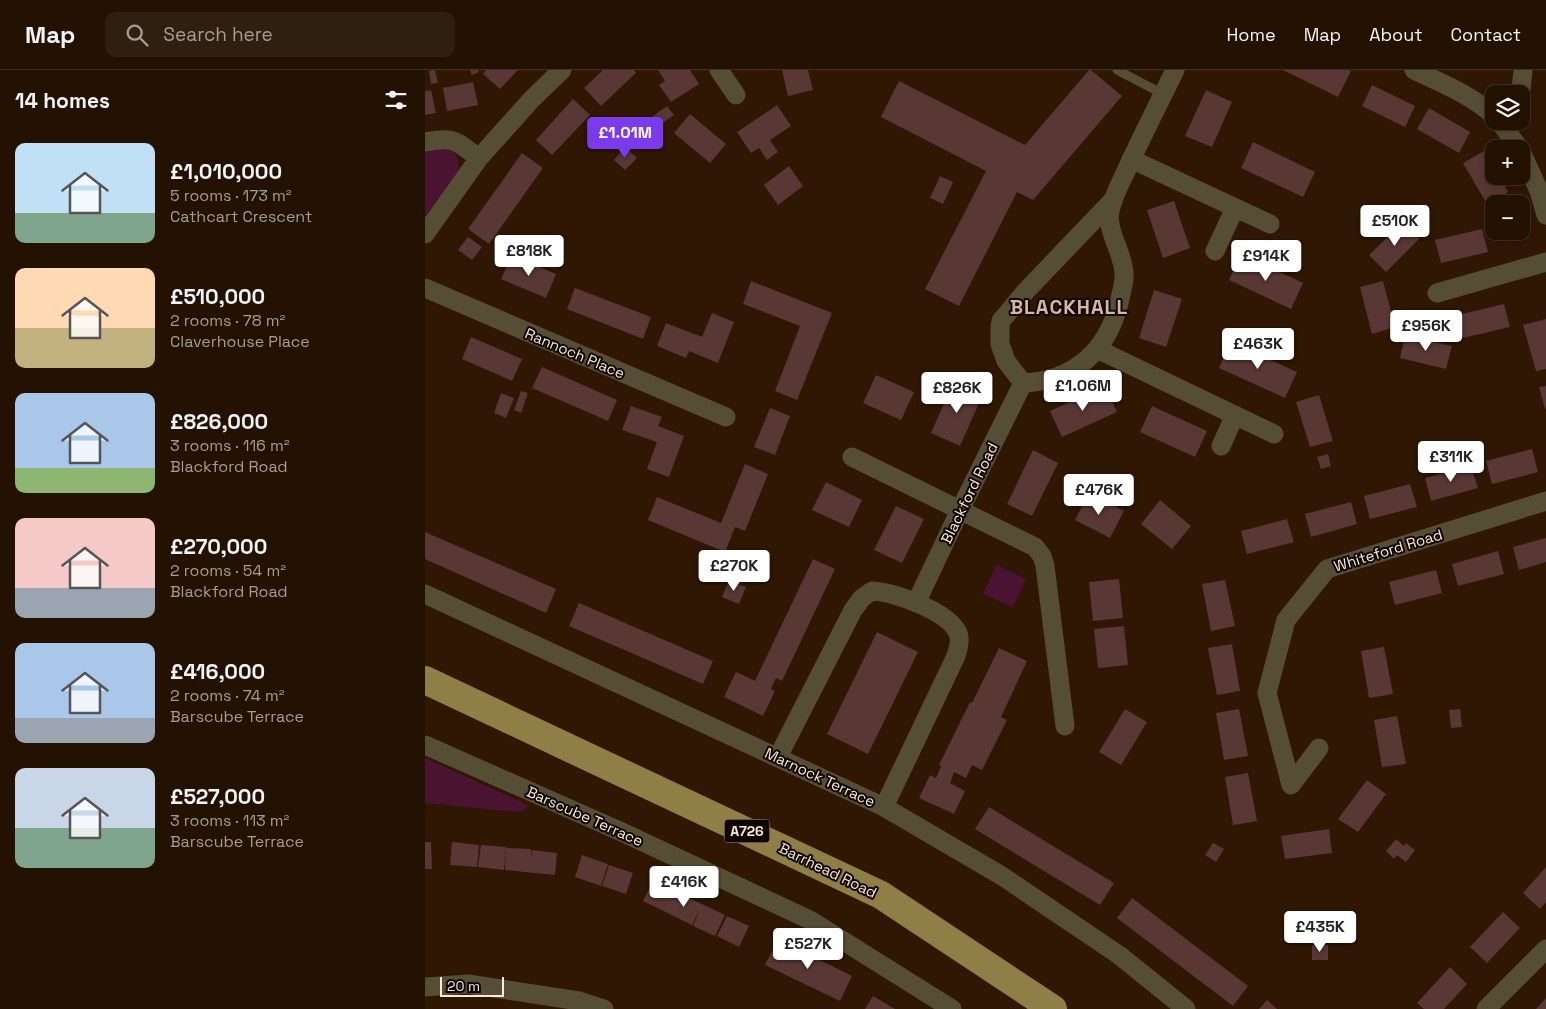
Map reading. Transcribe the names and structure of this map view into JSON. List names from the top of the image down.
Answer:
{
  "streets": {
    "main road": ["A726", "Barrhead Road"],
    "street": [
      "Rannoch Place",
      "Blackford Road",
      "Whiteford Road",
      "Marnock Terrace",
      "Barscube Terrace"
    ]
  },
  "districts": ["BLACKHALL"],
  "scale_bar": "20 m",
  "page": {
    "header": "Map",
    "search": "Search here",
    "nav": [
      "Home",
      "Map",
      "About",
      "Contact"
    ],
    "heading": "14 homes",
    "map_buttons": ["+", "−"],
    "price": [
      "£1.01M",
      "£510K",
      "£818K",
      "£914K",
      "£956K",
      "£463K",
      "£1.06M",
      "£826K",
      "£311K",
      "£476K",
      "£270K",
      "£416K",
      "£435K",
      "£527K"
    ],
    "list": [
      {
        "name": "£1,010,000",
        "note": "5 rooms · 173 m² · Cathcart Crescent"
      },
      {
        "name": "£510,000",
        "note": "2 rooms · 78 m² · Claverhouse Place"
      },
      {
        "name": "£826,000",
        "note": "3 rooms · 116 m² · Blackford Road"
      },
      {
        "name": "£270,000",
        "note": "2 rooms · 54 m² · Blackford Road"
      },
      {
        "name": "£416,000",
        "note": "2 rooms · 74 m² · Barscube Terrace"
      },
      {
        "name": "£527,000",
        "note": "3 rooms · 113 m² · Barscube Terrace"
      }
    ],
    "scale": "20 m"
  }
}
